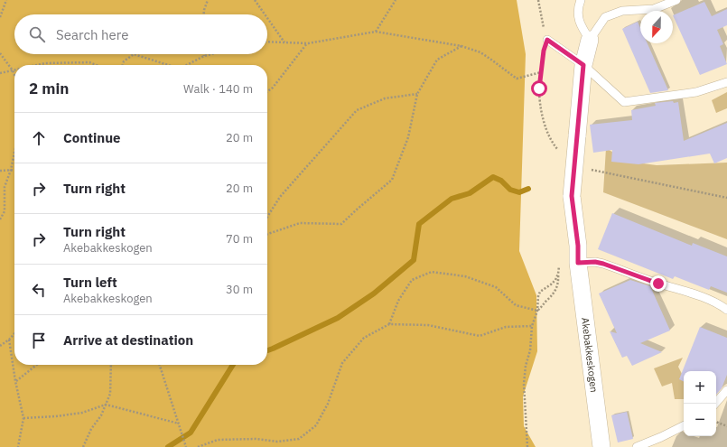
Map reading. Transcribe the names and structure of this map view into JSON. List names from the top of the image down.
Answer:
{
  "streets": {
    "street": ["Akebakkeskogen"]
  },
  "north": "bottom",
  "page": {
    "search": "Search here",
    "heading": ["2 min", "Walk · 140 m"],
    "list": [
      ["Continue", "20 m"],
      ["Turn right", "20 m"],
      ["Turn right", "Akebakkeskogen", "70 m"],
      ["Turn left", "Akebakkeskogen", "30 m"],
      "Arrive at destination"
    ],
    "map_buttons": ["+", "−"]
  }
}
